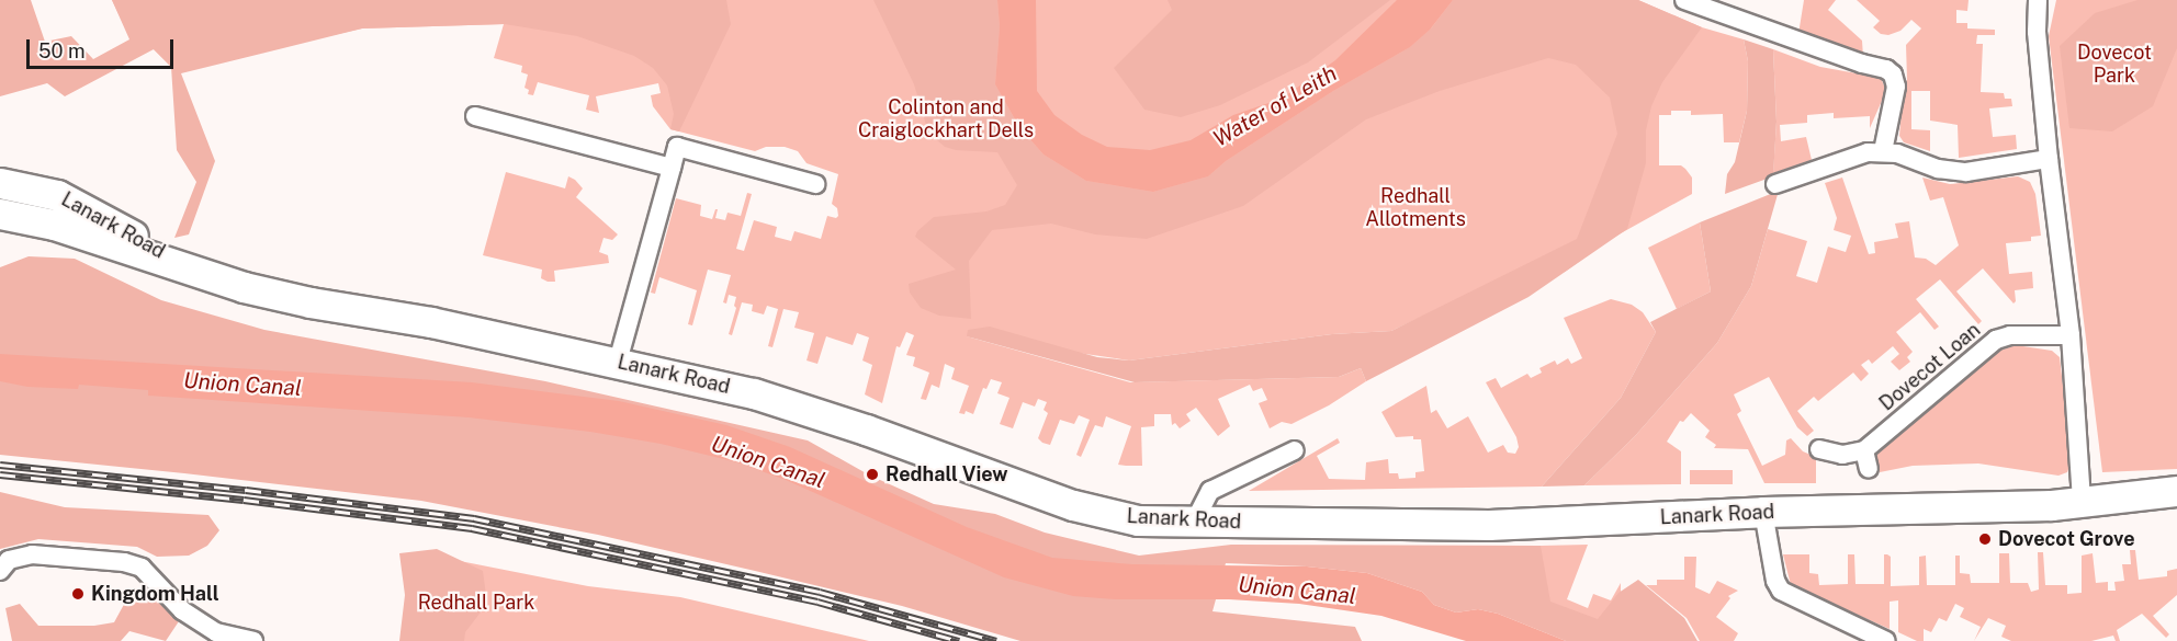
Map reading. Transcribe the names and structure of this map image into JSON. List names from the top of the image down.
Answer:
{
  "streets": {
    "main road": ["Lanark Road"],
    "street": ["Dovecot Loan"]
  },
  "water": ["Water of Leith", "Union Canal"],
  "parks": [
    "Dovecot Park",
    "Colinton and Craiglockhart Dells",
    "Redhall Allotments",
    "Redhall Park"
  ],
  "places": ["Redhall View", "Dovecot Grove", "Kingdom Hall"],
  "scale_bar": "50 m"
}
